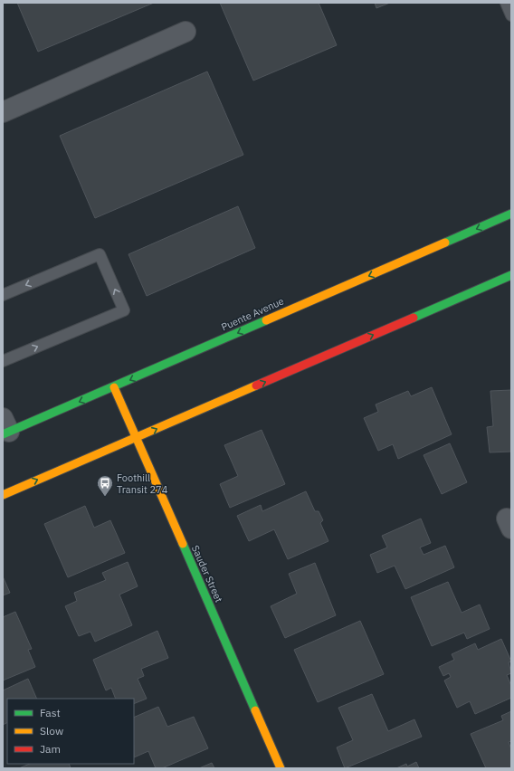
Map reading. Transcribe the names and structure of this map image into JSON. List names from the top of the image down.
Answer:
{
  "streets": {
    "main road": ["Puente Avenue", "Sauder Street"]
  },
  "crossings": [
    ["Puente Avenue", "Sauder Street"]
  ],
  "places": {
    "bus stop": ["Foothill Transit 274"]
  },
  "legend": ["Fast", "Slow", "Jam"]
}
